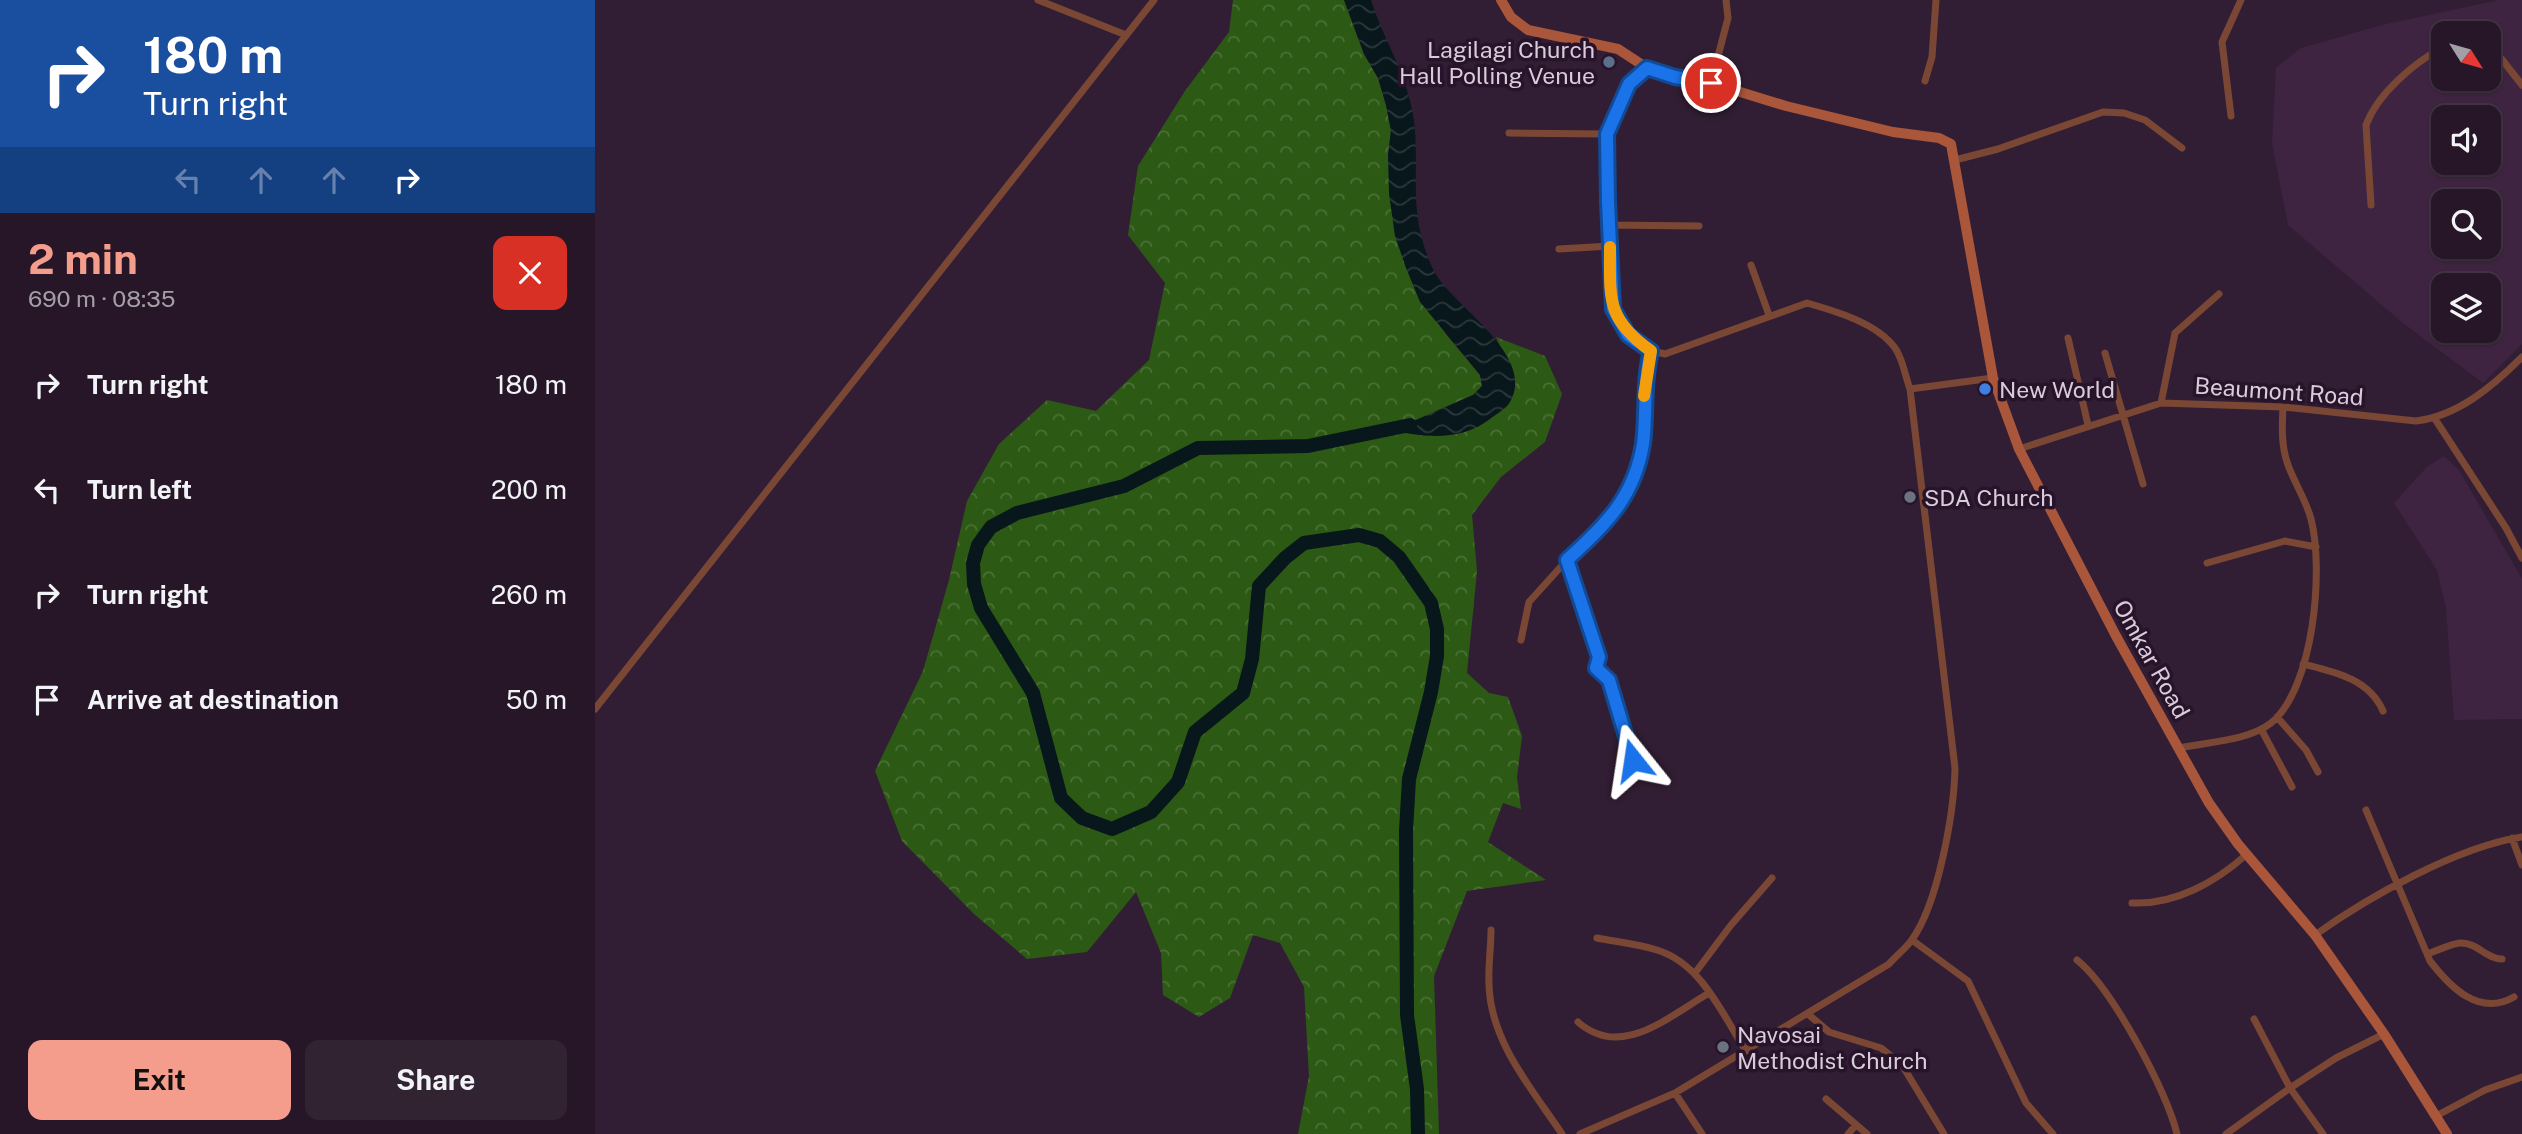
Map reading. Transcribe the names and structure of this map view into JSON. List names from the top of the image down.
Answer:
{
  "streets": {
    "street": ["Beaumont Road", "Omkar Road"]
  },
  "crossings": [
    ["Beaumont Road", "Omkar Road"]
  ],
  "places": [
    "Lagilagi Church Hall Polling Venue",
    "New World",
    "SDA Church",
    "Navosai Methodist Church"
  ],
  "north": "bottom right",
  "page": {
    "turn": ["180 m", "Turn right"],
    "heading": ["2 min", "690 m · 08:35"],
    "list": [
      {
        "name": "Turn right",
        "value": "180 m"
      },
      {
        "name": "Turn left",
        "value": "200 m"
      },
      {
        "name": "Turn right",
        "value": "260 m"
      },
      {
        "name": "Arrive at destination",
        "value": "50 m"
      }
    ],
    "buttons": ["Exit", "Share"]
  }
}
